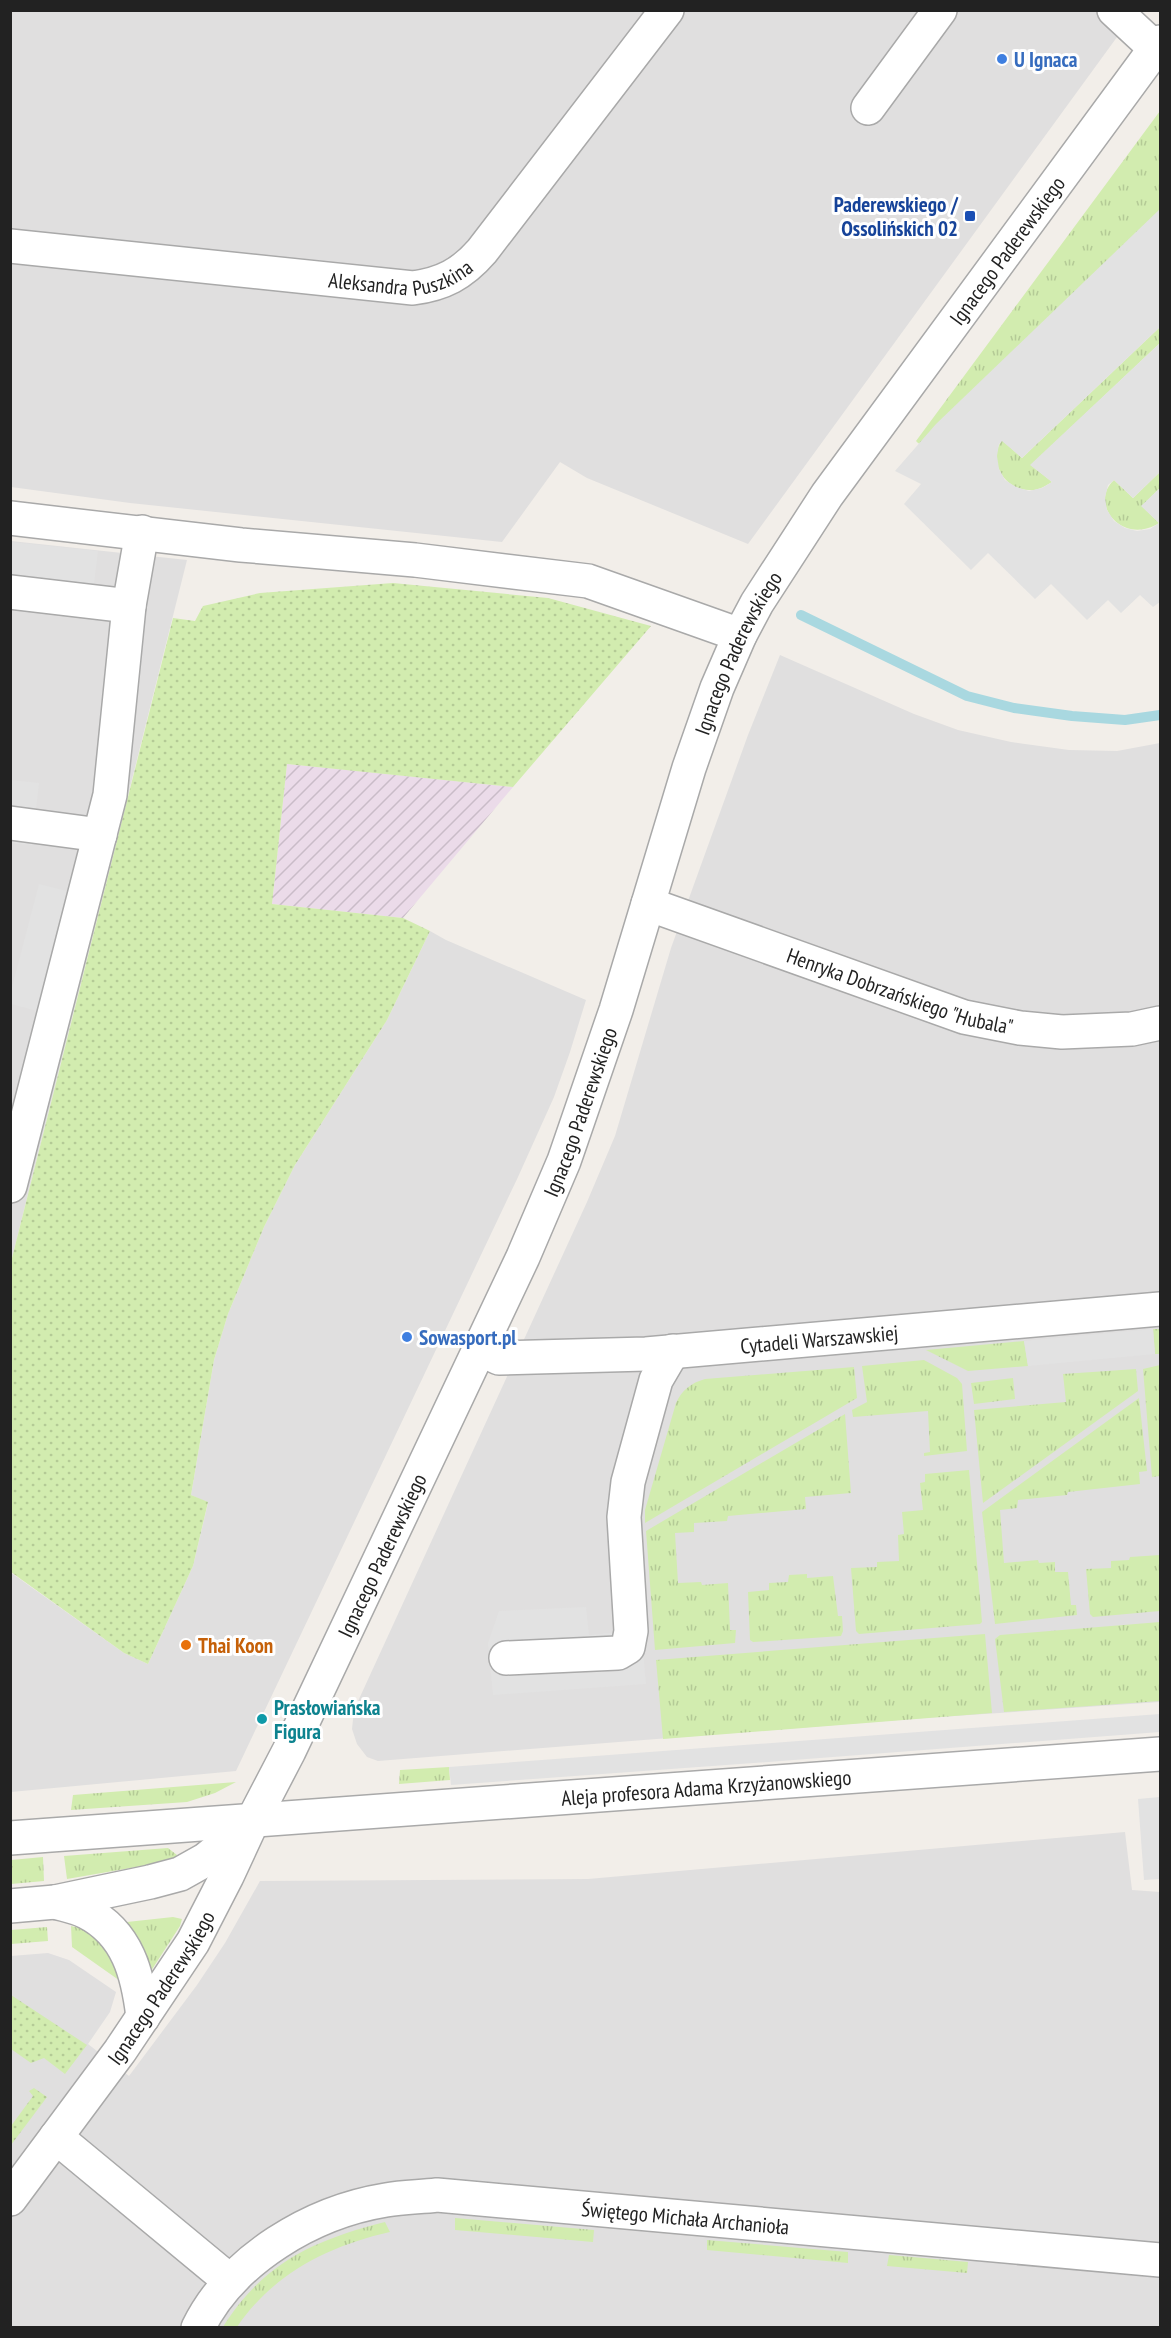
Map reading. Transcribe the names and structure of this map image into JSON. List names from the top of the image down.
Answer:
{
  "streets": {
    "street": [
      "Ignacego Paderewskiego",
      "Aleksandra Puszkina",
      "Henryka Dobrzańskiego \"Hubala\"",
      "Cytadeli Warszawskiej",
      "Aleja profesora Adama Krzyżanowskiego",
      "Świętego Michała Archanioła"
    ]
  },
  "crossings": [
    ["Ignacego Paderewskiego", "Henryka Dobrzańskiego \"Hubala\""],
    ["Ignacego Paderewskiego", "Cytadeli Warszawskiej"],
    ["Ignacego Paderewskiego", "Aleja profesora Adama Krzyżanowskiego"]
  ],
  "places": {
    "other": [
      "U Ignaca",
      "Sowasport.pl",
      "Thai Koon",
      "Prasłowiańska Figura"
    ],
    "transit": ["Paderewskiego / Ossolińskich 02"]
  }
}
